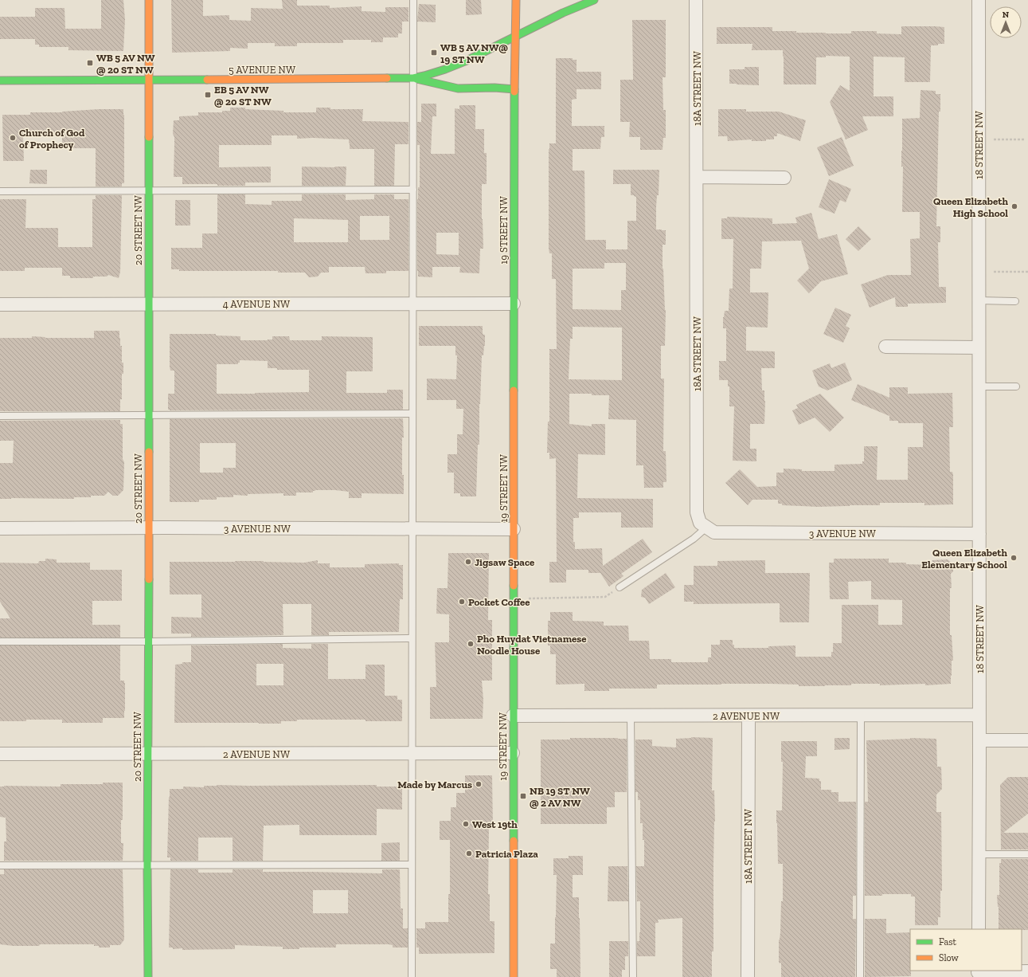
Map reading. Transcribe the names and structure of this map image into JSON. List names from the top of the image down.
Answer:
{
  "streets": {
    "street": [
      "5 AVENUE NW",
      "18A STREET NW",
      "18 STREET NW",
      "20 STREET NW",
      "19 STREET NW",
      "4 AVENUE NW",
      "3 AVENUE NW",
      "2 AVENUE NW"
    ]
  },
  "crossings": [
    ["5 AVENUE NW", "20 STREET NW"],
    ["5 AVENUE NW", "19 STREET NW"],
    ["18A STREET NW", "3 AVENUE NW"],
    ["18A STREET NW", "2 AVENUE NW"],
    ["18 STREET NW", "3 AVENUE NW"],
    ["18 STREET NW", "2 AVENUE NW"],
    ["20 STREET NW", "4 AVENUE NW"],
    ["20 STREET NW", "3 AVENUE NW"],
    ["20 STREET NW", "2 AVENUE NW"],
    ["19 STREET NW", "4 AVENUE NW"],
    ["19 STREET NW", "3 AVENUE NW"],
    ["19 STREET NW", "2 AVENUE NW"]
  ],
  "places": {
    "transit": [
      "WB 5 AV NW@ 19 ST NW",
      "WB 5 AV NW @ 20 ST NW",
      "EB 5 AV NW @ 20 ST NW",
      "NB 19 ST NW @ 2 AV NW"
    ],
    "other": [
      "Church of God of Prophecy",
      "Queen Elizabeth High School",
      "Queen Elizabeth Elementary School",
      "Jigsaw Space",
      "Pocket Coffee",
      "Pho Huydat Vietnamese Noodle House",
      "Made by Marcus",
      "West 19th",
      "Patricia Plaza"
    ]
  },
  "legend": ["Fast", "Slow"],
  "north": "top"
}
